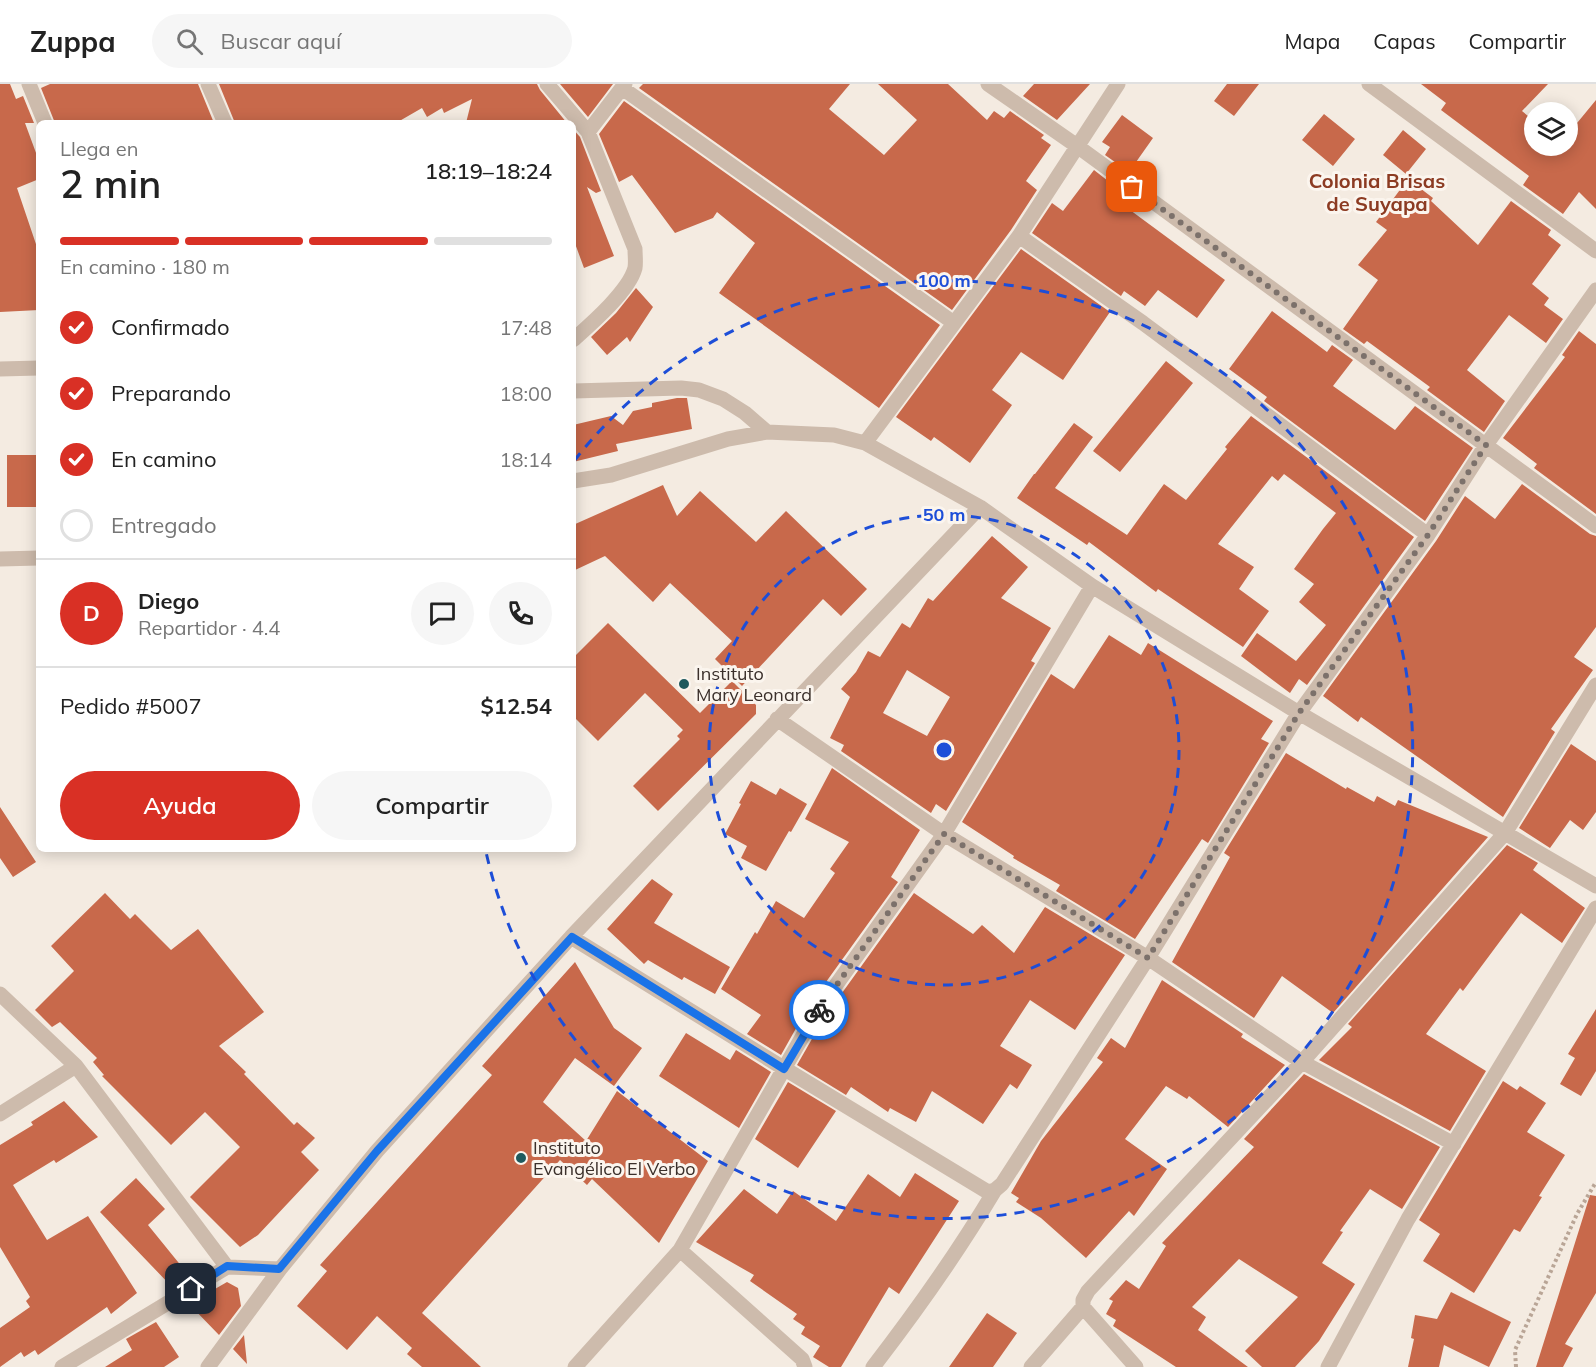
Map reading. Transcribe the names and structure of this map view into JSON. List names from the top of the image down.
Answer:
{
  "districts": ["Colonia Brisas de Suyapa"],
  "places": ["Instituto Mary Leonard", "Instituto Evangélico El Verbo"],
  "page": {
    "header": "Zuppa",
    "search": "Buscar aquí",
    "nav": ["Mapa", "Capas", "Compartir"],
    "heading": ["2 min", "Llega en", "18:19–18:24"],
    "panel": [
      "Diego",
      "Repartidor · 4.4",
      "Pedido #5007",
      "$12.54"
    ],
    "bar": "En camino · 180 m",
    "list": [
      ["Confirmado", "17:48"],
      ["Preparando", "18:00"],
      ["En camino", "18:14"],
      "Entregado"
    ],
    "round": "D",
    "buttons": ["Ayuda", "Compartir"]
  },
  "rings": ["100 m", "50 m"]
}
